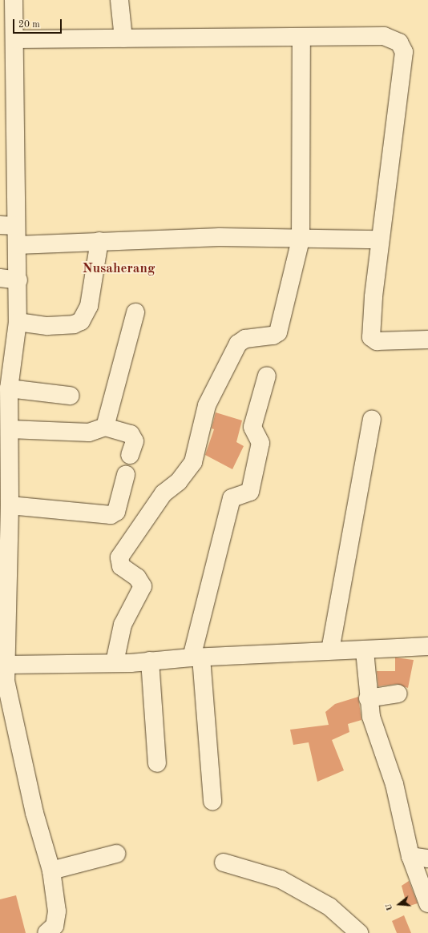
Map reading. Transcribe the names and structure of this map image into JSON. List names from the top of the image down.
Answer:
{
  "districts": ["Nusaherang"],
  "scale_bar": "20 m",
  "north": "left"
}
